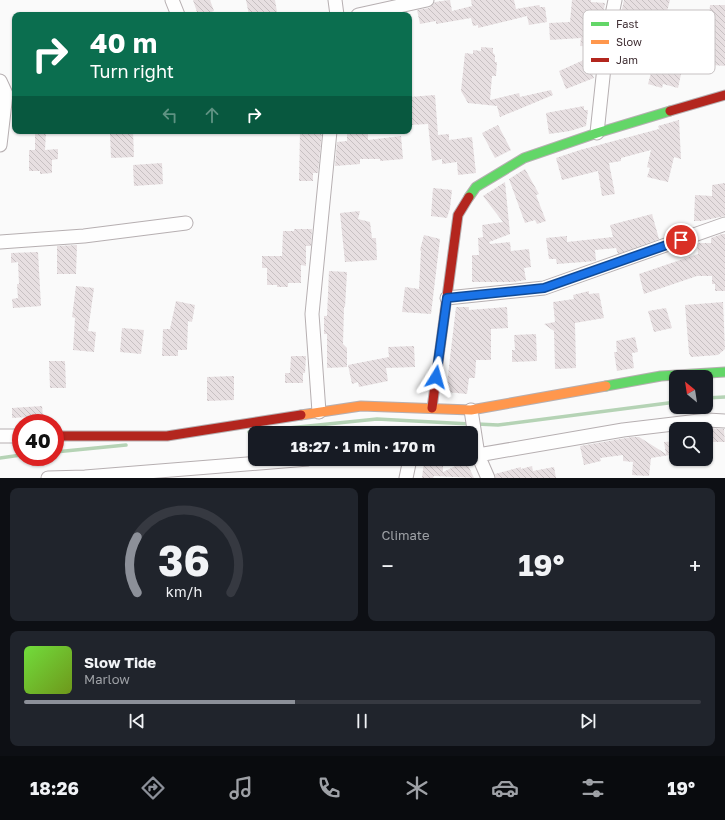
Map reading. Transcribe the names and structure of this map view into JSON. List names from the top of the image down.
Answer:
{
  "legend": ["Fast", "Slow", "Jam"],
  "north": "top left",
  "page": {
    "turn": ["40 m", "Turn right"],
    "limit": "40",
    "trip": "18:27 · 1 min · 170 m",
    "tile": "Climate",
    "heat": ["−", "19°", "+"],
    "song": ["Slow Tide", "Marlow"],
    "tabs": ["18:26", "19°"],
    "gauge": ["36", "km/h"]
  }
}
